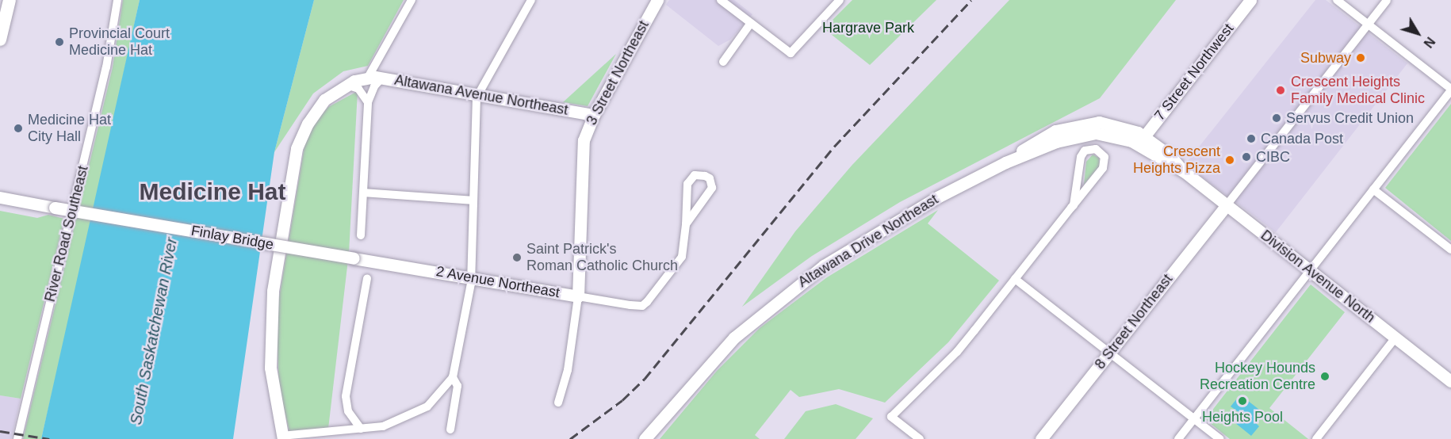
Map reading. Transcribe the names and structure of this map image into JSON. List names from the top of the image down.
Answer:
{
  "streets": {
    "street": [
      "7 Street Northwest",
      "3 Street Northeast",
      "Altawana Avenue Northeast",
      "River Road Southeast",
      "Finlay Bridge",
      "Altawana Drive Northeast",
      "Division Avenue North",
      "2 Avenue Northeast",
      "8 Street Northeast"
    ]
  },
  "crossings": [
    ["7 Street Northwest", "Division Avenue North"],
    ["3 Street Northeast", "Altawana Avenue Northeast"],
    ["3 Street Northeast", "2 Avenue Northeast"],
    ["Finlay Bridge", "2 Avenue Northeast"],
    ["Altawana Drive Northeast", "Division Avenue North"],
    ["Division Avenue North", "8 Street Northeast"]
  ],
  "districts": ["Medicine Hat"],
  "water": ["South Saskatchewan River"],
  "parks": ["Hargrave Park"],
  "places": [
    "Provincial Court Medicine Hat",
    "Subway",
    "Crescent Heights Family Medical Clinic",
    "Servus Credit Union",
    "Medicine Hat City Hall",
    "Canada Post",
    "CIBC",
    "Crescent Heights Pizza",
    "Saint Patrick's Roman Catholic Church",
    "Hockey Hounds Recreation Centre",
    "Heights Pool"
  ],
  "north": "bottom right"
}
